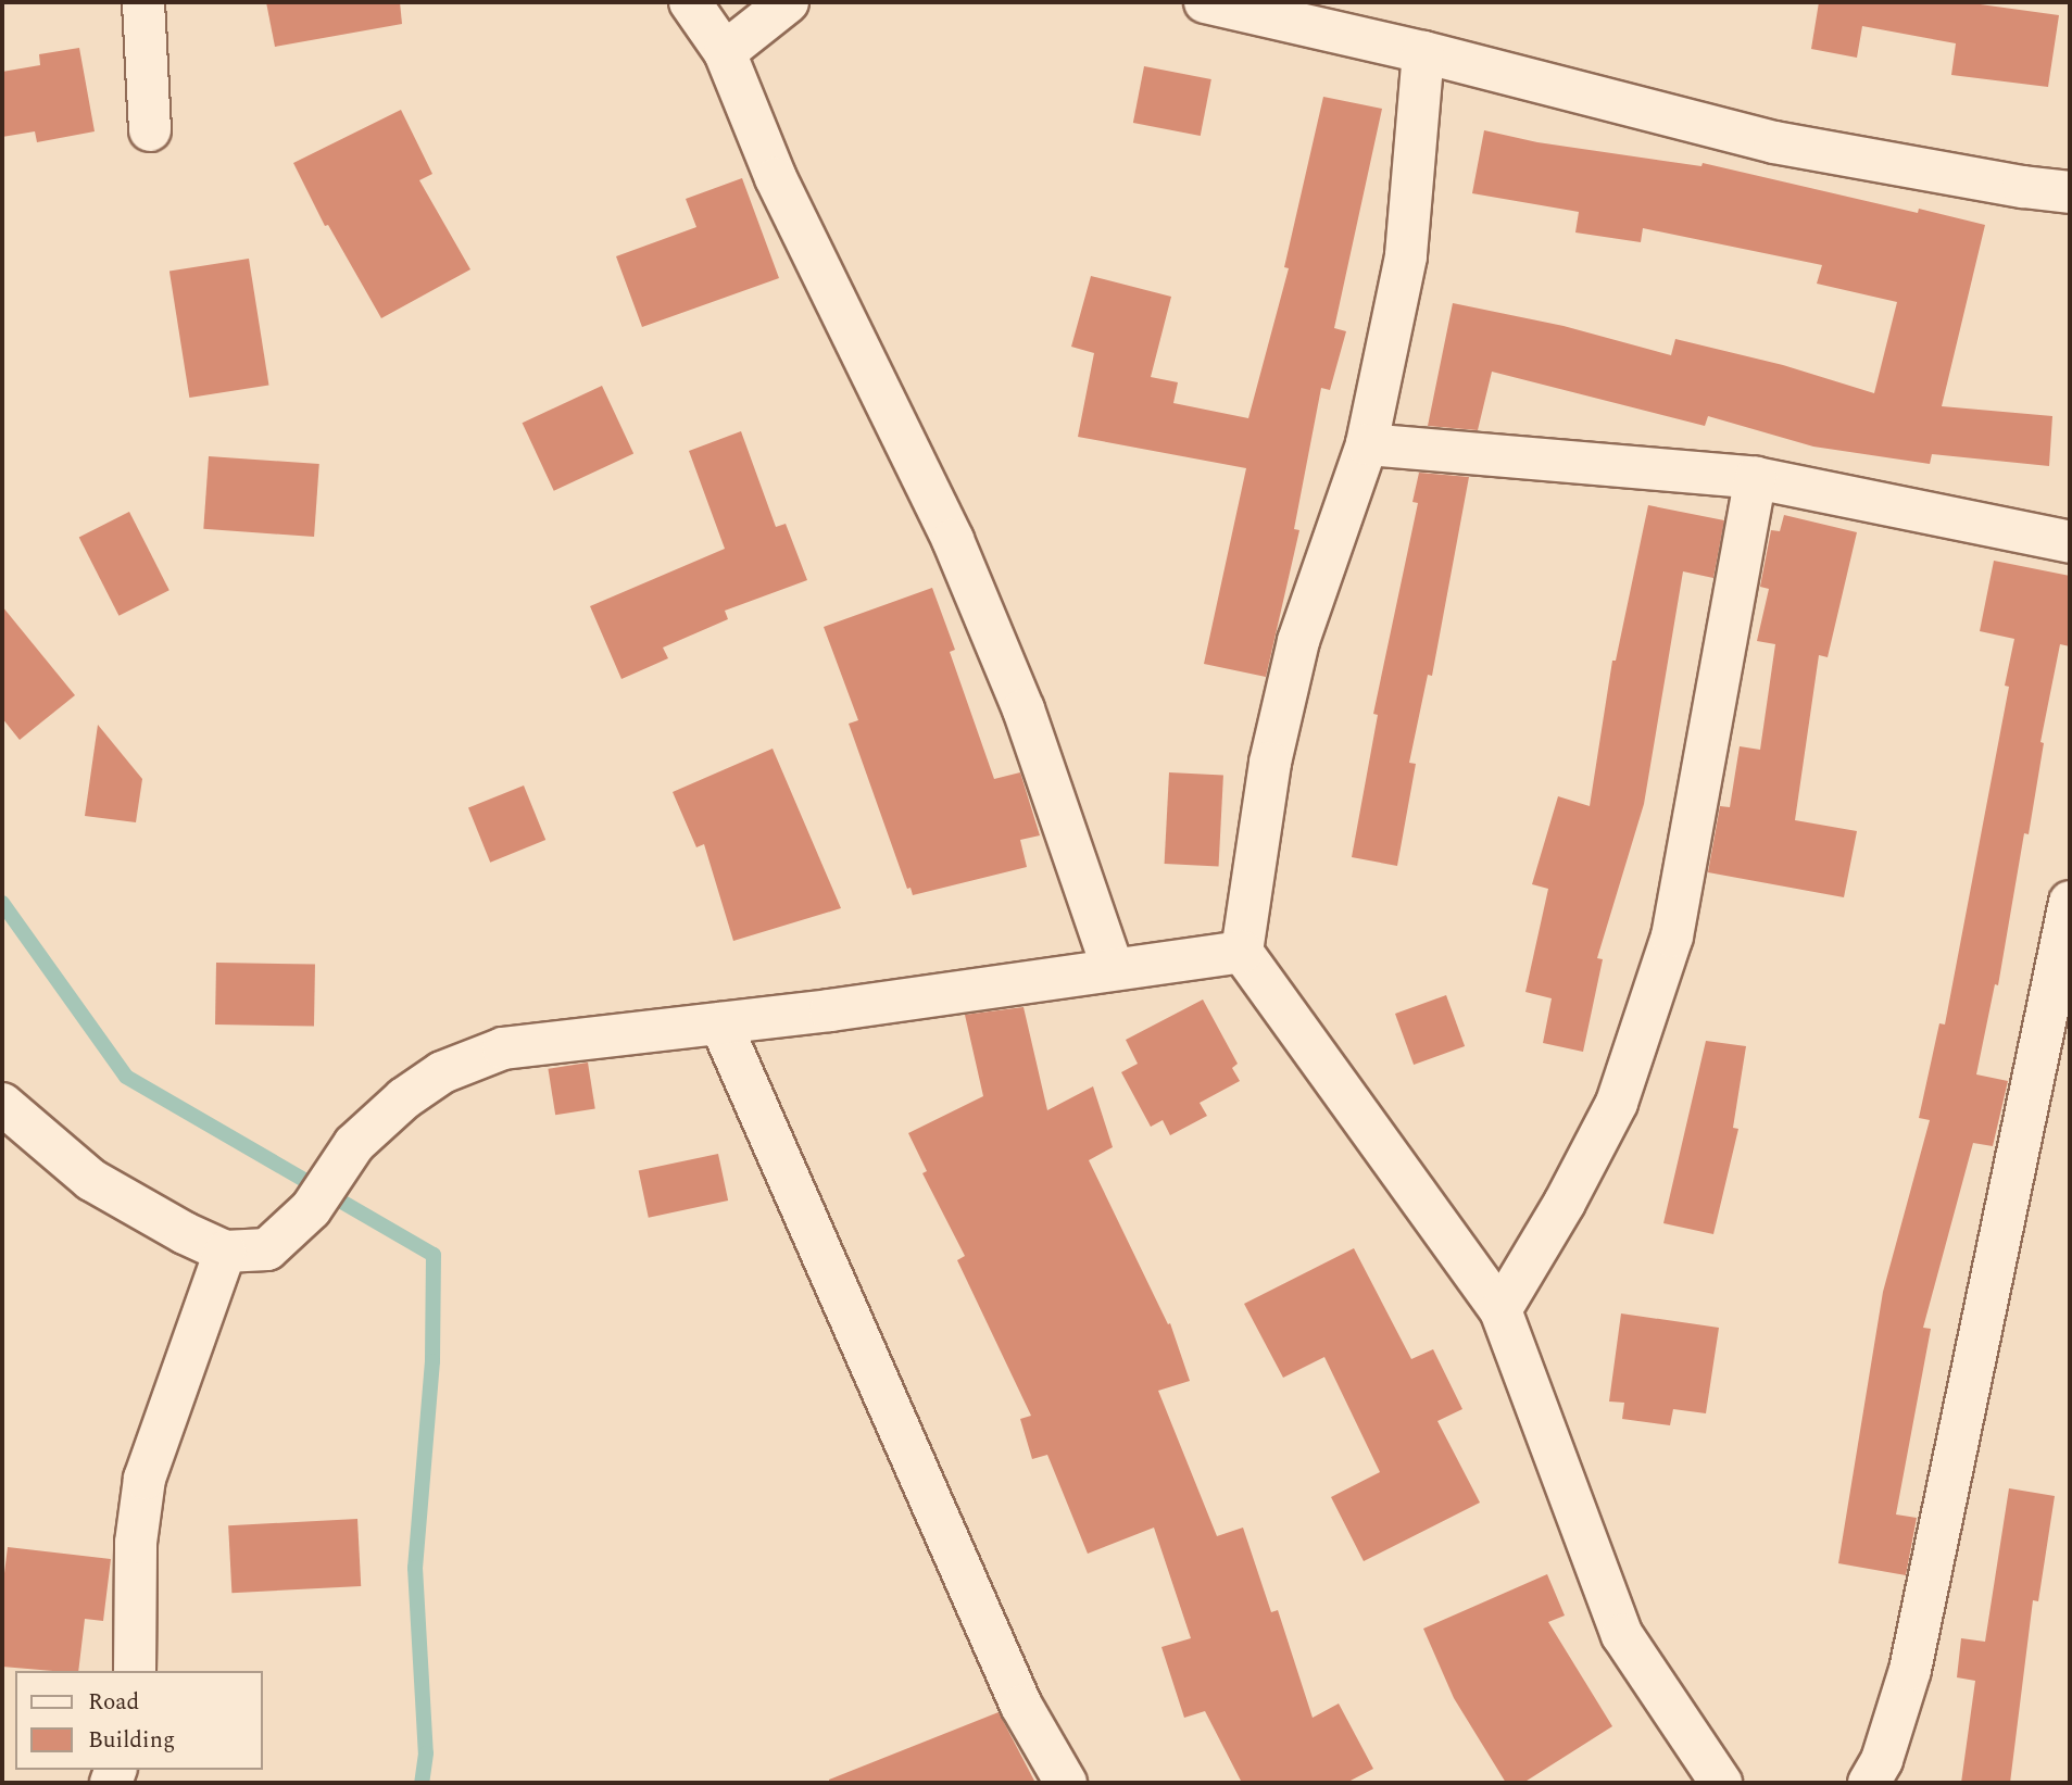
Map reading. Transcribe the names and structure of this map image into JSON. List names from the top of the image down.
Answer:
{
  "legend": ["Road", "Building"]
}
